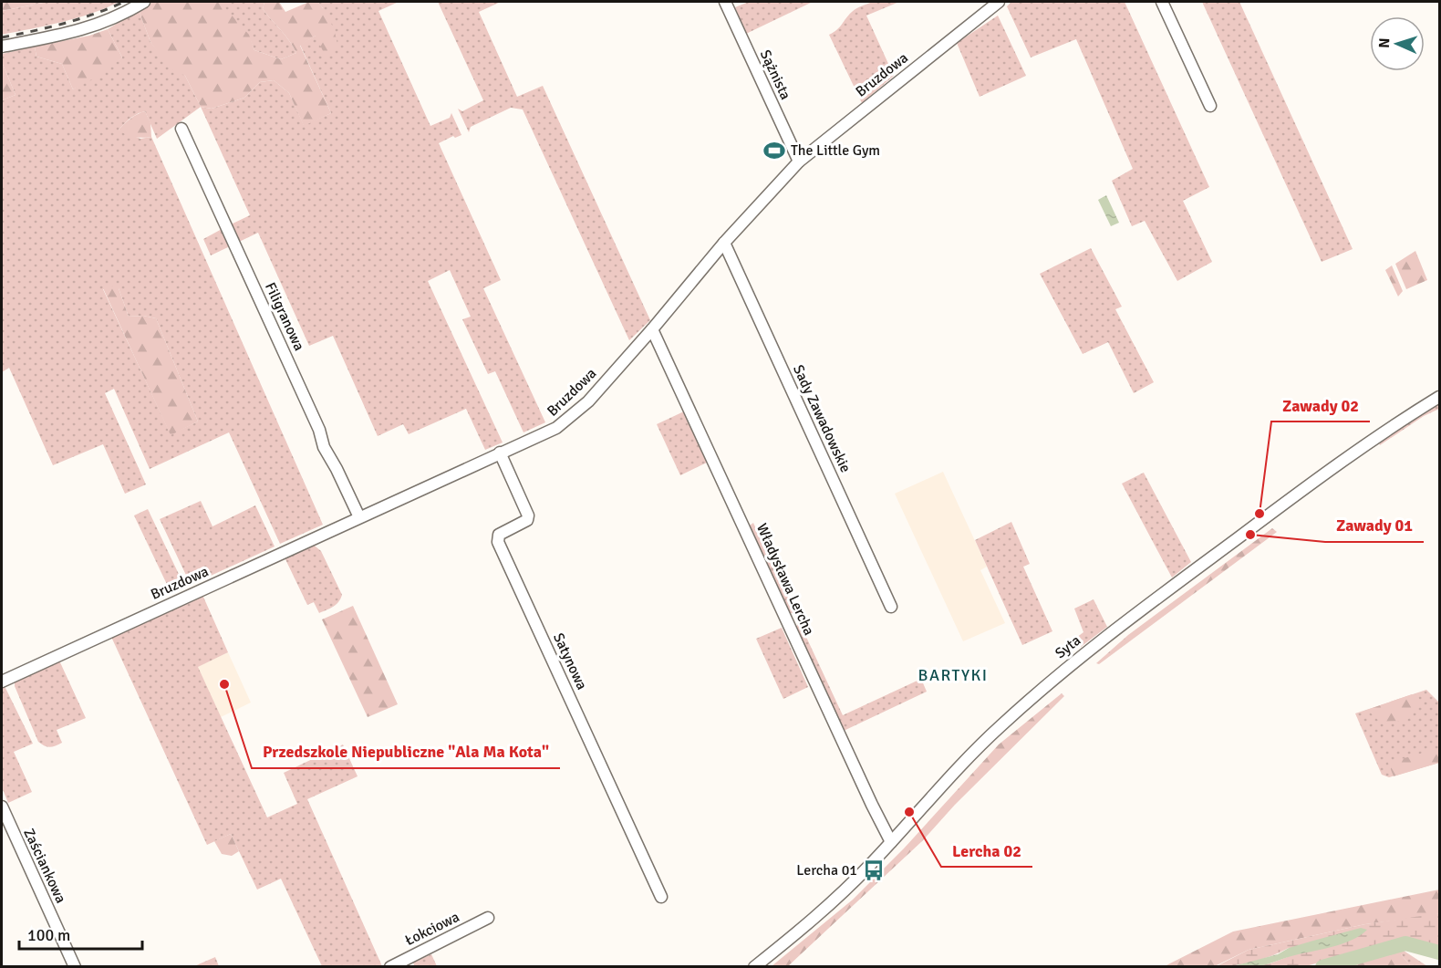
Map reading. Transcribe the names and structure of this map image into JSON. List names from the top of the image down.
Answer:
{
  "streets": {
    "street": [
      "Sążnista",
      "Bruzdowa",
      "Filigranowa",
      "Sady Zawadowskie",
      "Władysława Lercha",
      "Syta",
      "Satynowa",
      "Zaściankowa",
      "Łokciowa"
    ]
  },
  "crossings": [
    ["Sążnista", "Bruzdowa"],
    ["Bruzdowa", "Filigranowa"],
    ["Bruzdowa", "Sady Zawadowskie"],
    ["Bruzdowa", "Władysława Lercha"],
    ["Bruzdowa", "Satynowa"],
    ["Władysława Lercha", "Syta"]
  ],
  "districts": ["BARTYKI"],
  "places": {
    "sports": ["The Little Gym"],
    "other": [
      "Zawady 02",
      "Zawady 01",
      "Przedszkole Niepubliczne \"Ala Ma Kota\"",
      "Lercha 02"
    ],
    "bus stop": ["Lercha 01"]
  },
  "scale_bar": "100 m",
  "north": "left"
}
